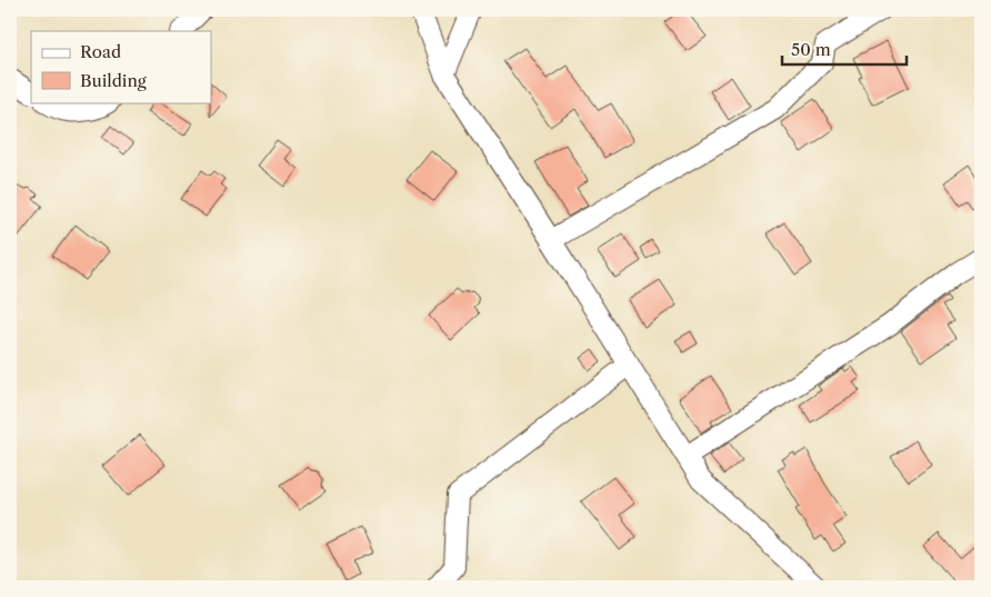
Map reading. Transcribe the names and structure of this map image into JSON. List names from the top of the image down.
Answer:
{
  "legend": ["Road", "Building"],
  "scale_bar": "50 m"
}
